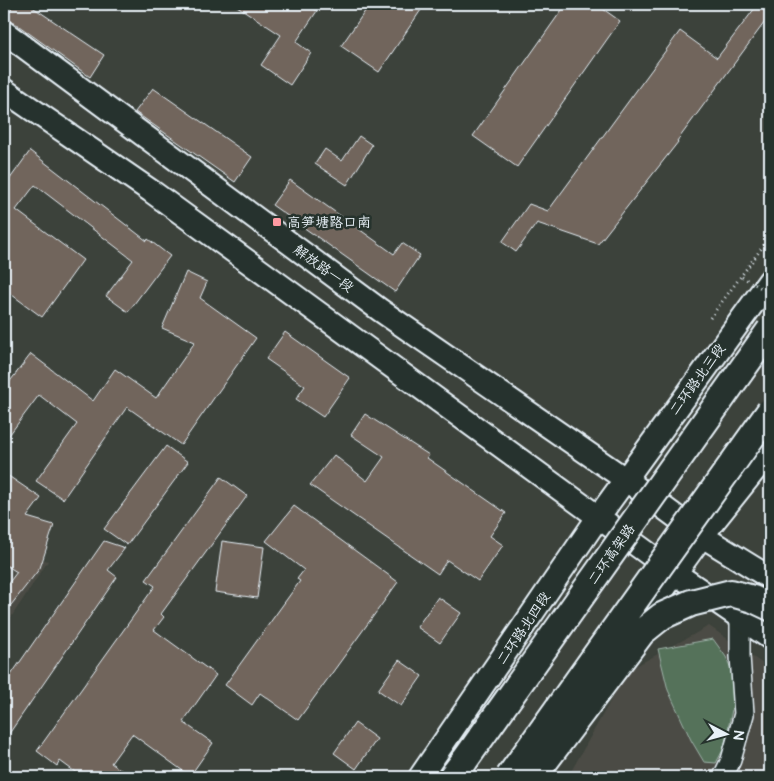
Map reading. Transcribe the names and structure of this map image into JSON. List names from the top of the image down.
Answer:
{
  "streets": {
    "highway": ["二环高架路"],
    "main road": ["解放路一段", "二环路北三段", "二环路北四段"]
  },
  "crossings": [
    ["解放路一段", "二环路北三段"],
    ["解放路一段", "二环路北四段"],
    ["二环路北三段", "二环路北四段"]
  ],
  "places": {
    "transit": ["高笋塘路口南"]
  },
  "north": "right"
}
